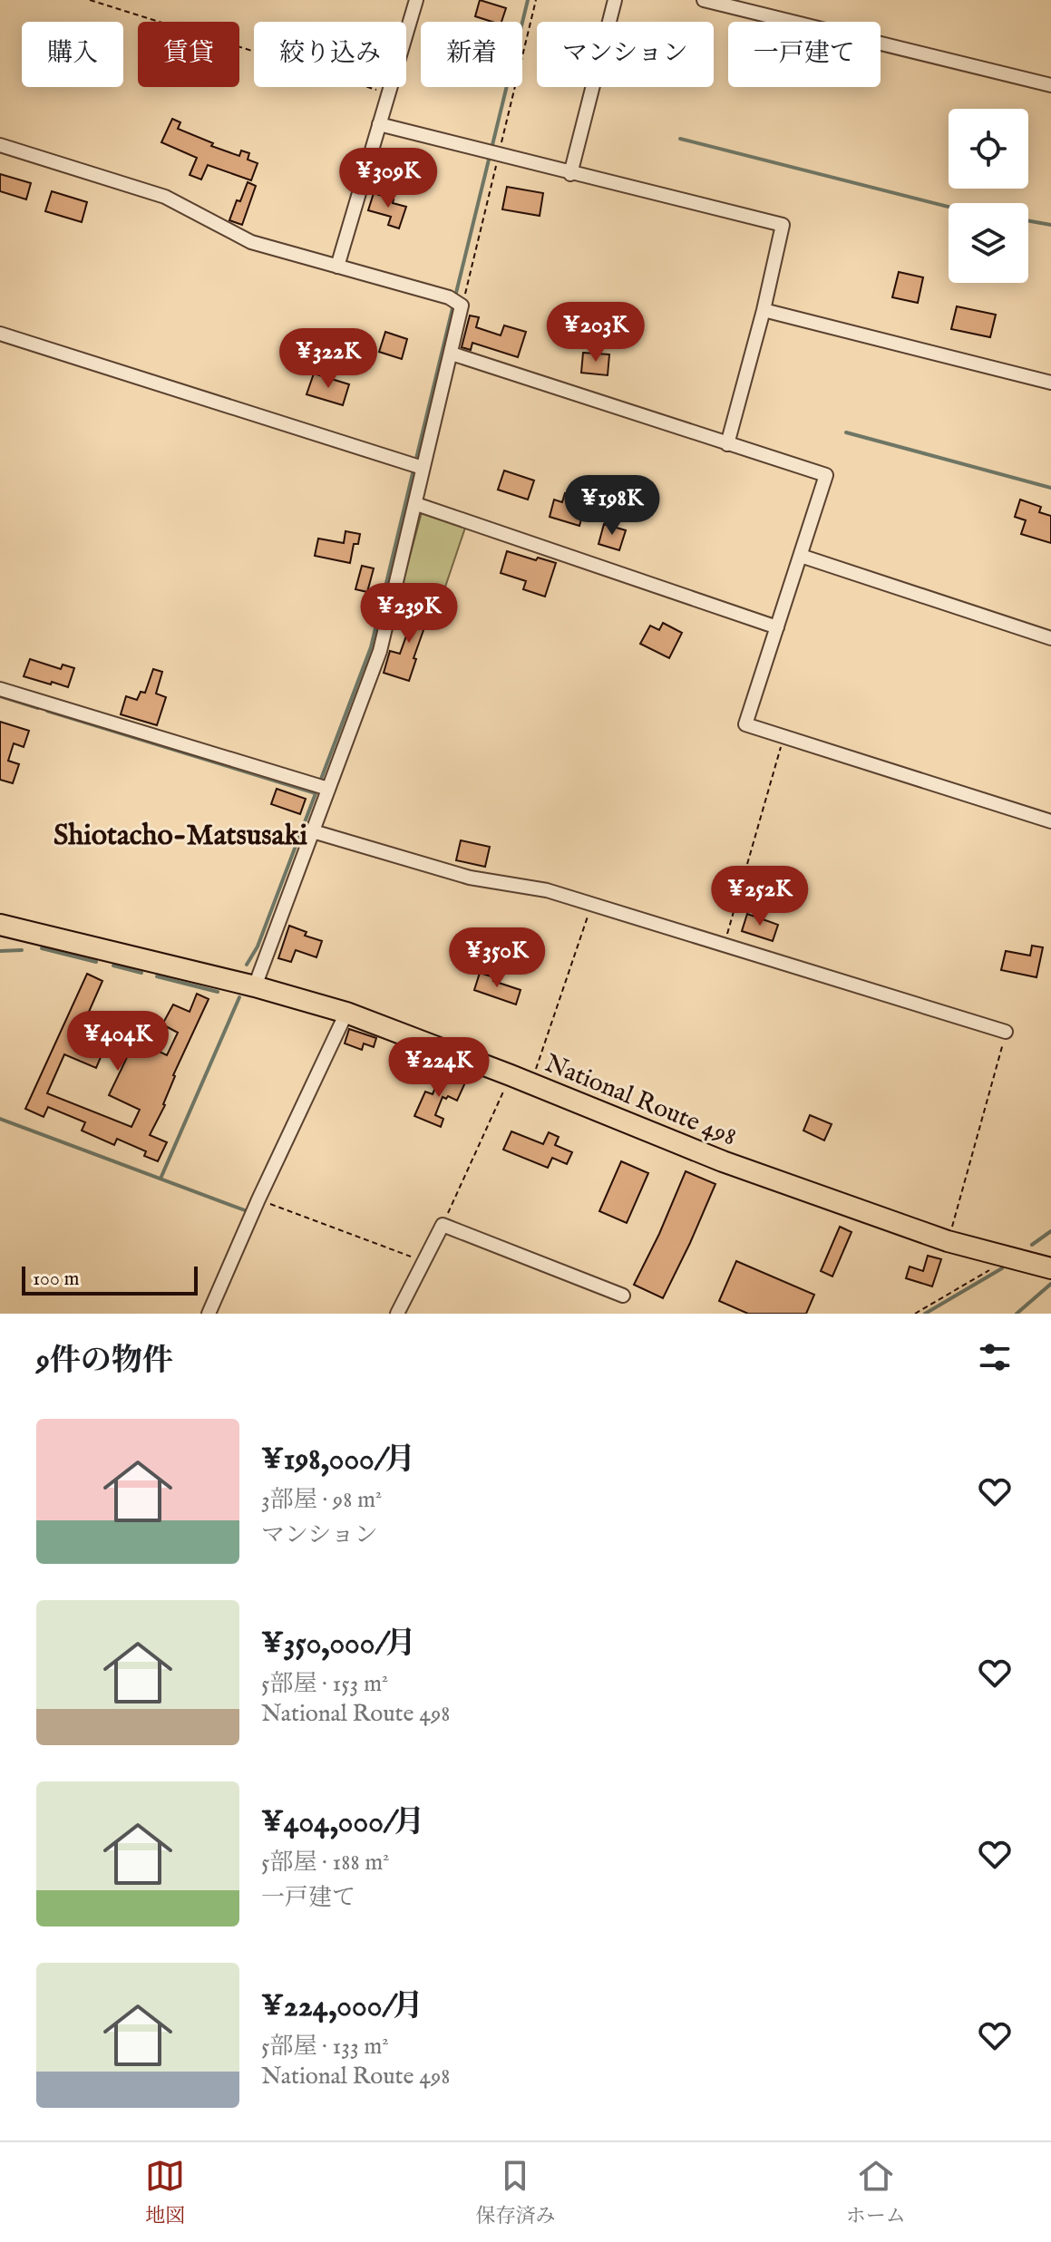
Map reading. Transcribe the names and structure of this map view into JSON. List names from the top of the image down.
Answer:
{
  "streets": {
    "highway": ["National Route 498"]
  },
  "districts": ["Shiotacho-Matsusaki"],
  "scale_bar": "100 m",
  "page": {
    "chip": [
      "購入",
      "賃貸",
      "絞り込み",
      "新着",
      "マンション",
      "一戸建て"
    ],
    "price": [
      "¥309K",
      "¥203K",
      "¥322K",
      "¥198K",
      "¥239K",
      "¥252K",
      "¥350K",
      "¥404K",
      "¥224K"
    ],
    "scale": "100 m",
    "heading": "9件の物件",
    "list": [
      {
        "name": "¥198,000/月",
        "note": "3部屋 · 98 m² · マンション"
      },
      {
        "name": "¥350,000/月",
        "note": "5部屋 · 153 m² · National Route 498"
      },
      {
        "name": "¥404,000/月",
        "note": "5部屋 · 188 m² · 一戸建て"
      },
      {
        "name": "¥224,000/月",
        "note": "5部屋 · 133 m² · National Route 498"
      }
    ],
    "tabs": ["地図", "保存済み", "ホーム"]
  }
}
